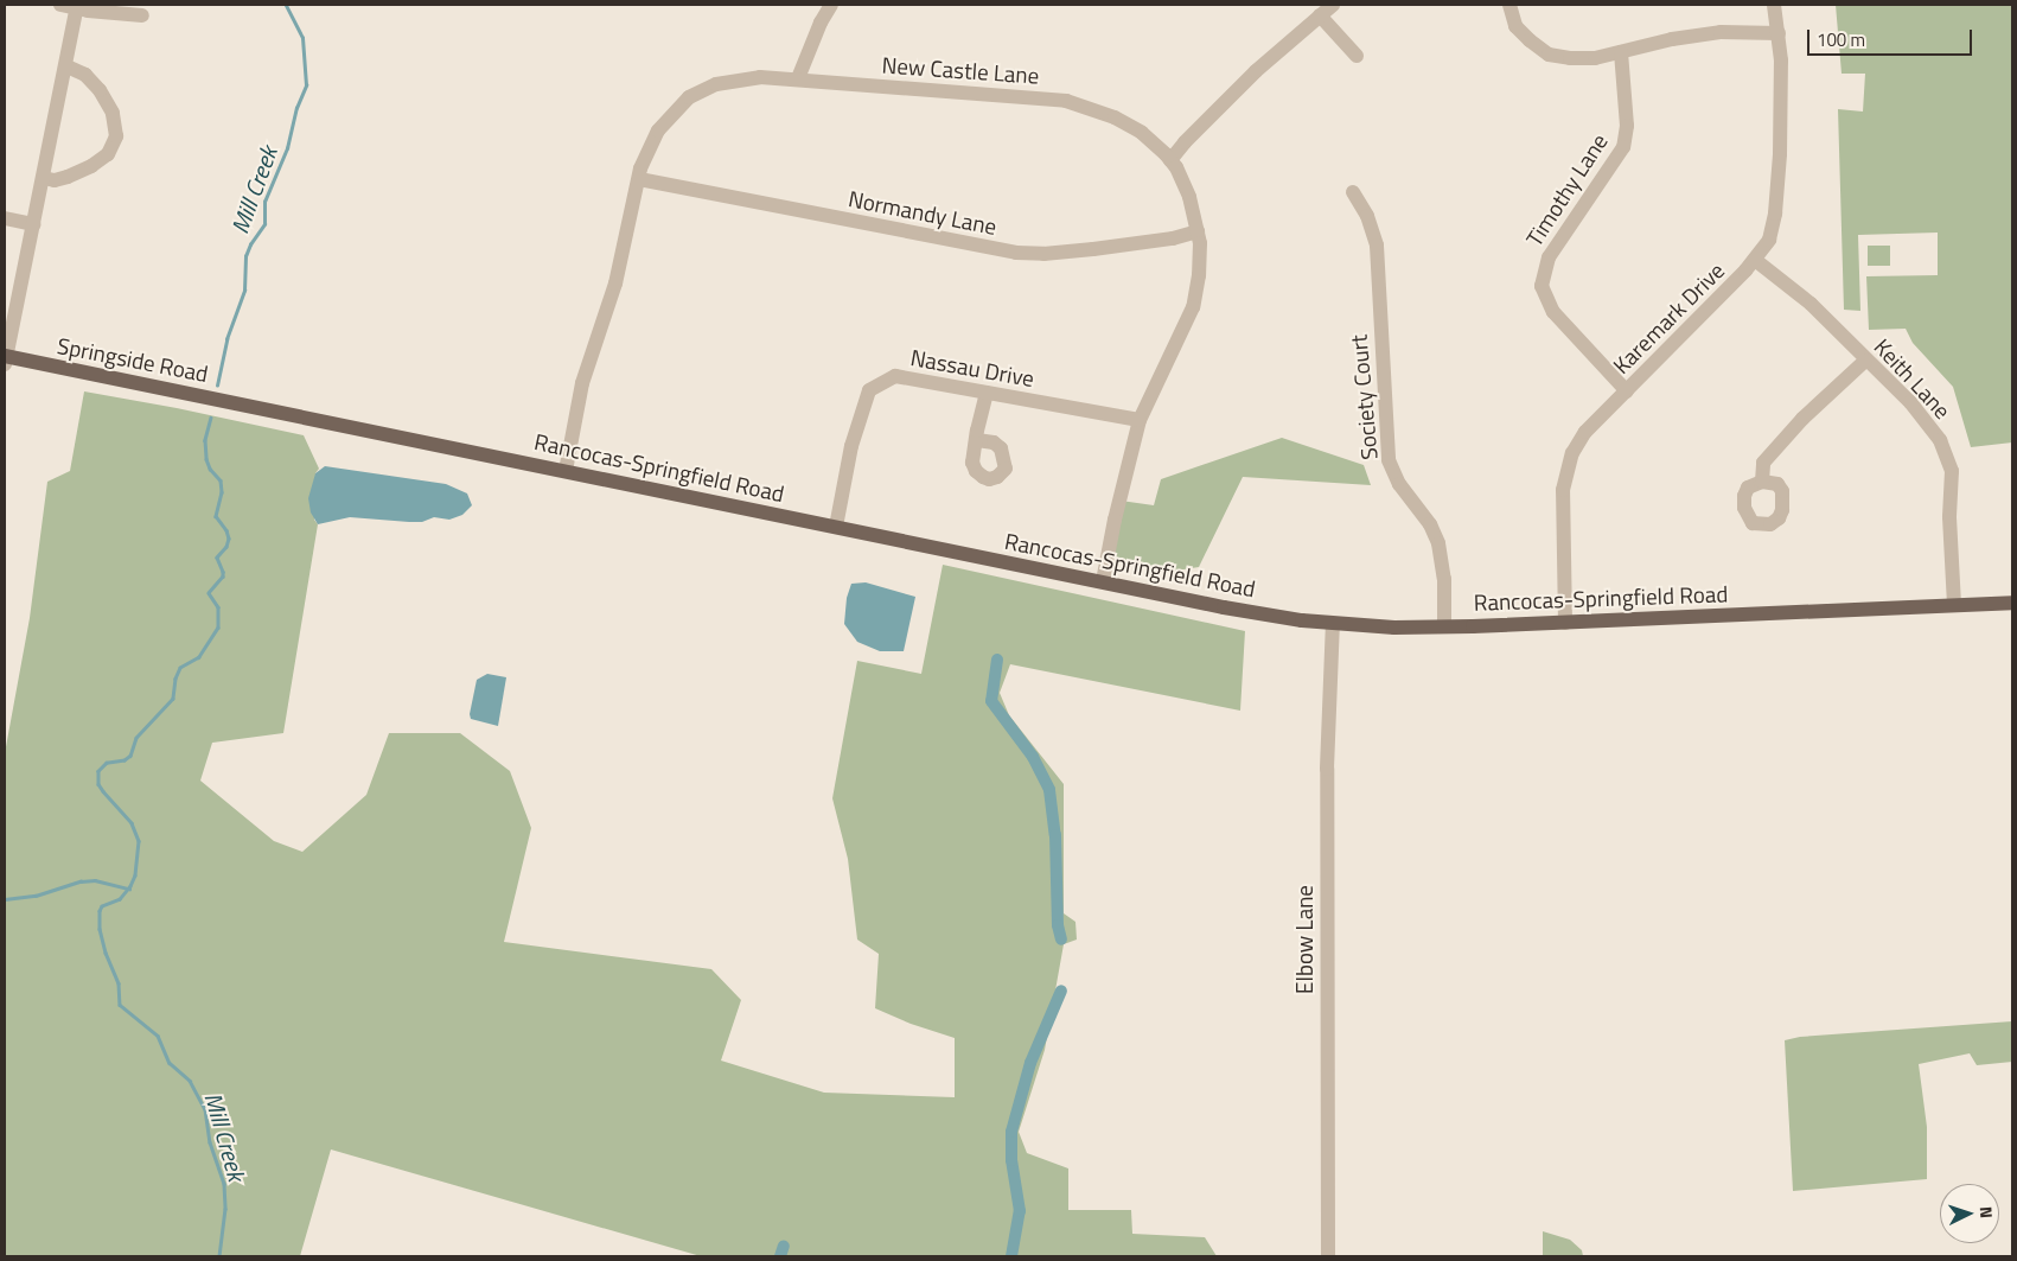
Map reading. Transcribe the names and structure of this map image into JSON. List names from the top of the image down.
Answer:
{
  "streets": {
    "main road": ["Springside Road", "Rancocas-Springfield Road"],
    "street": [
      "New Castle Lane",
      "Timothy Lane",
      "Normandy Lane",
      "Karemark Drive",
      "Nassau Drive",
      "Keith Lane",
      "Society Court",
      "Elbow Lane"
    ]
  },
  "crossings": [
    ["New Castle Lane", "Normandy Lane"],
    ["New Castle Lane", "Nassau Drive"],
    ["New Castle Lane", "Rancocas-Springfield Road"],
    ["Timothy Lane", "Karemark Drive"],
    ["Karemark Drive", "Keith Lane"],
    ["Karemark Drive", "Rancocas-Springfield Road"],
    ["Springside Road", "Rancocas-Springfield Road"],
    ["Nassau Drive", "Rancocas-Springfield Road"],
    ["Keith Lane", "Rancocas-Springfield Road"],
    ["Society Court", "Rancocas-Springfield Road"],
    ["Rancocas-Springfield Road", "Elbow Lane"]
  ],
  "water": ["Mill Creek"],
  "scale_bar": "100 m",
  "north": "right"
}
